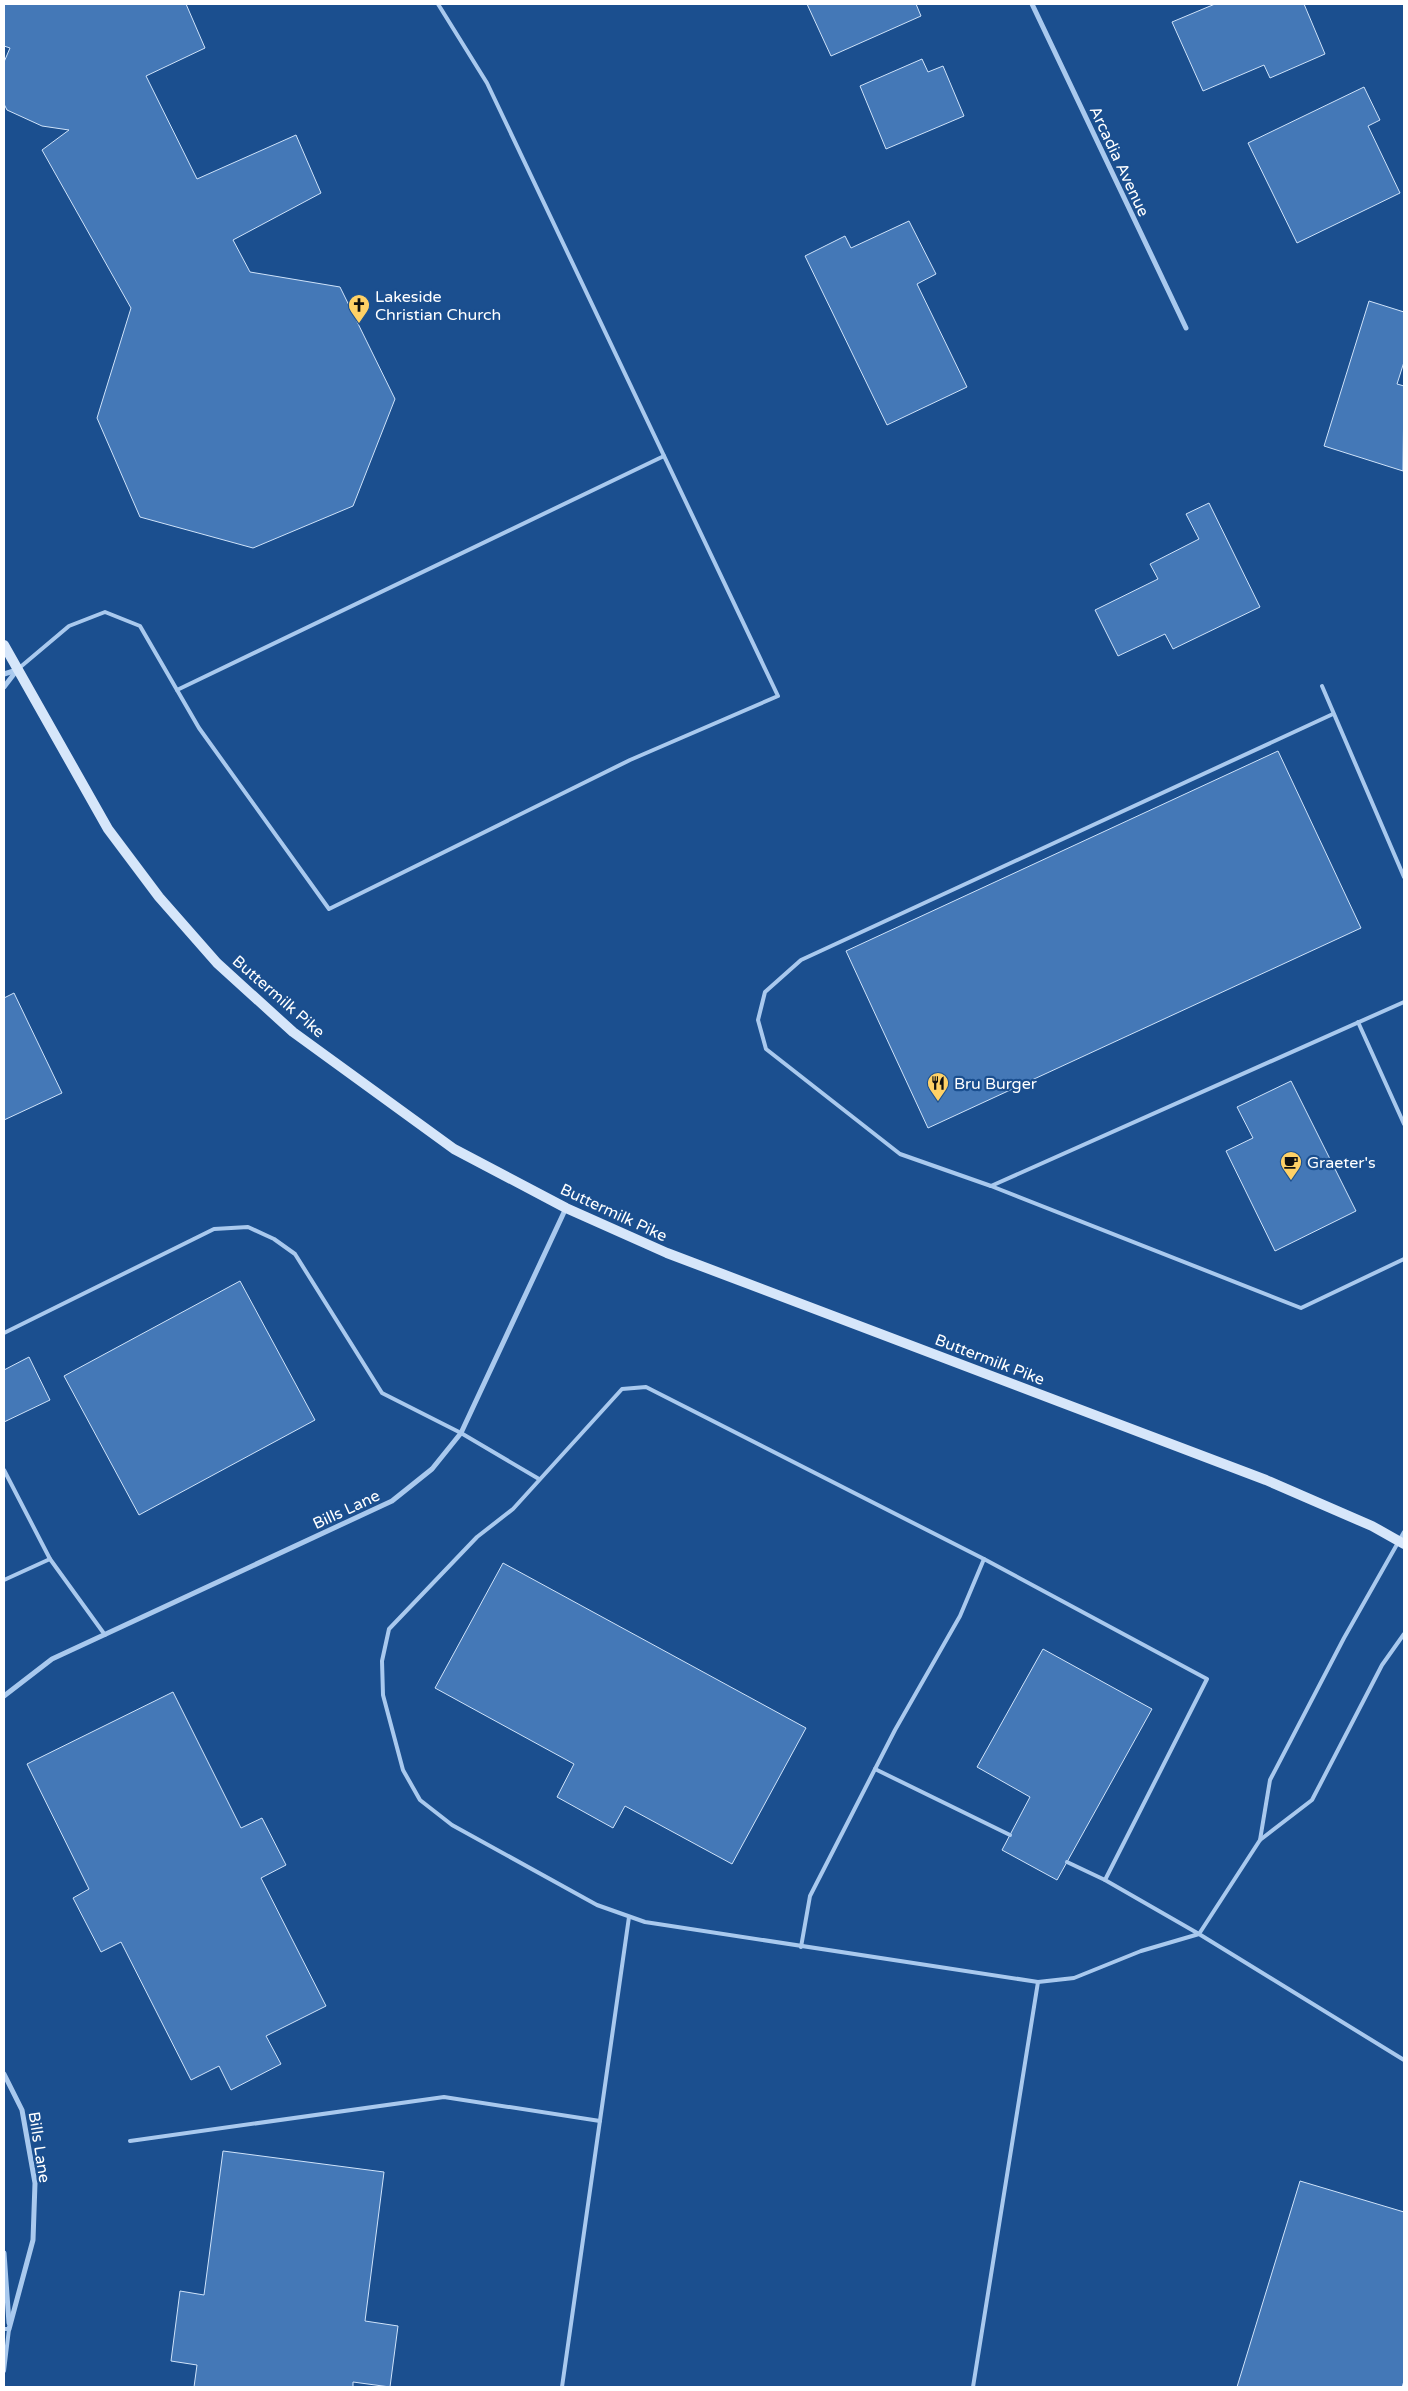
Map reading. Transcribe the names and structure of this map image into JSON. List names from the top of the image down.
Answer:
{
  "streets": {
    "main road": ["Buttermilk Pike"],
    "street": ["Arcadia Avenue", "Bills Lane"]
  },
  "crossings": [
    ["Buttermilk Pike", "Bills Lane"]
  ],
  "places": {
    "church": ["Lakeside Christian Church"],
    "restaurant": ["Bru Burger"],
    "cafe": ["Graeter's"]
  }
}
